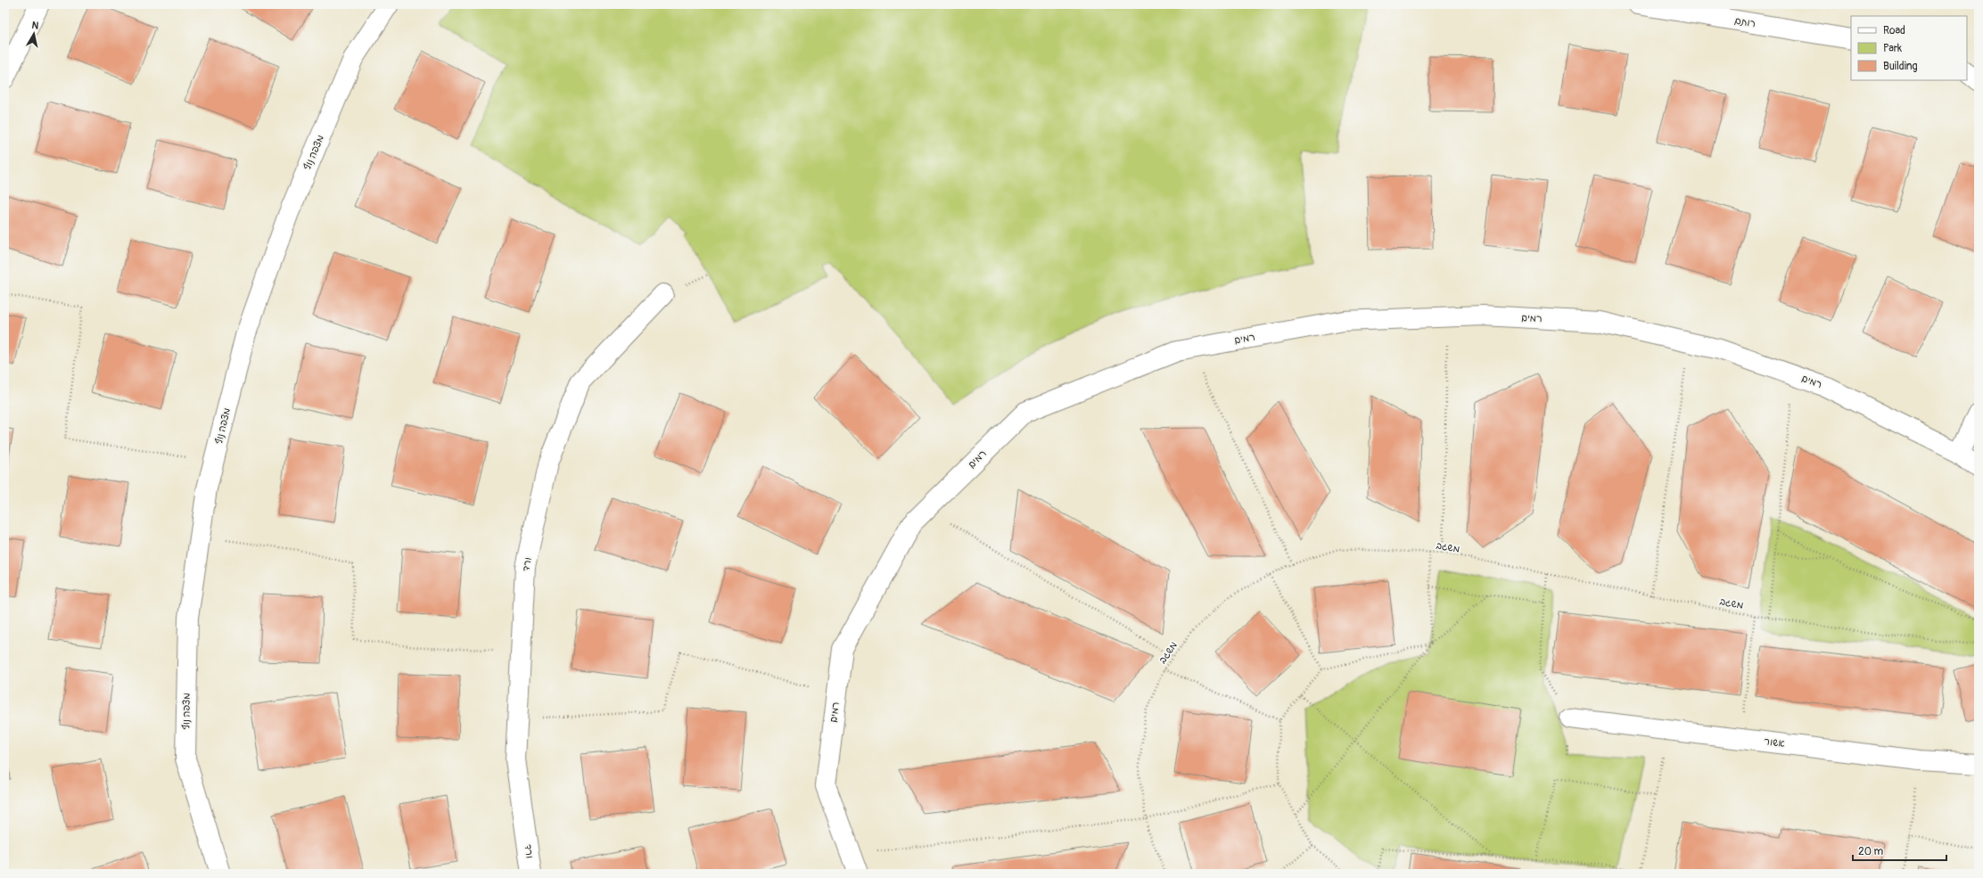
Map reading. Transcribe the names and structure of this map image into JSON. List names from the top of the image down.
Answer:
{
  "streets": {
    "street": [
      "רותם",
      "מצפה נוף",
      "רמים",
      "ורד",
      "אשור"
    ],
    "path": ["משגב"]
  },
  "legend": ["Road", "Park", "Building"],
  "scale_bar": "20 m",
  "north": "top"
}
